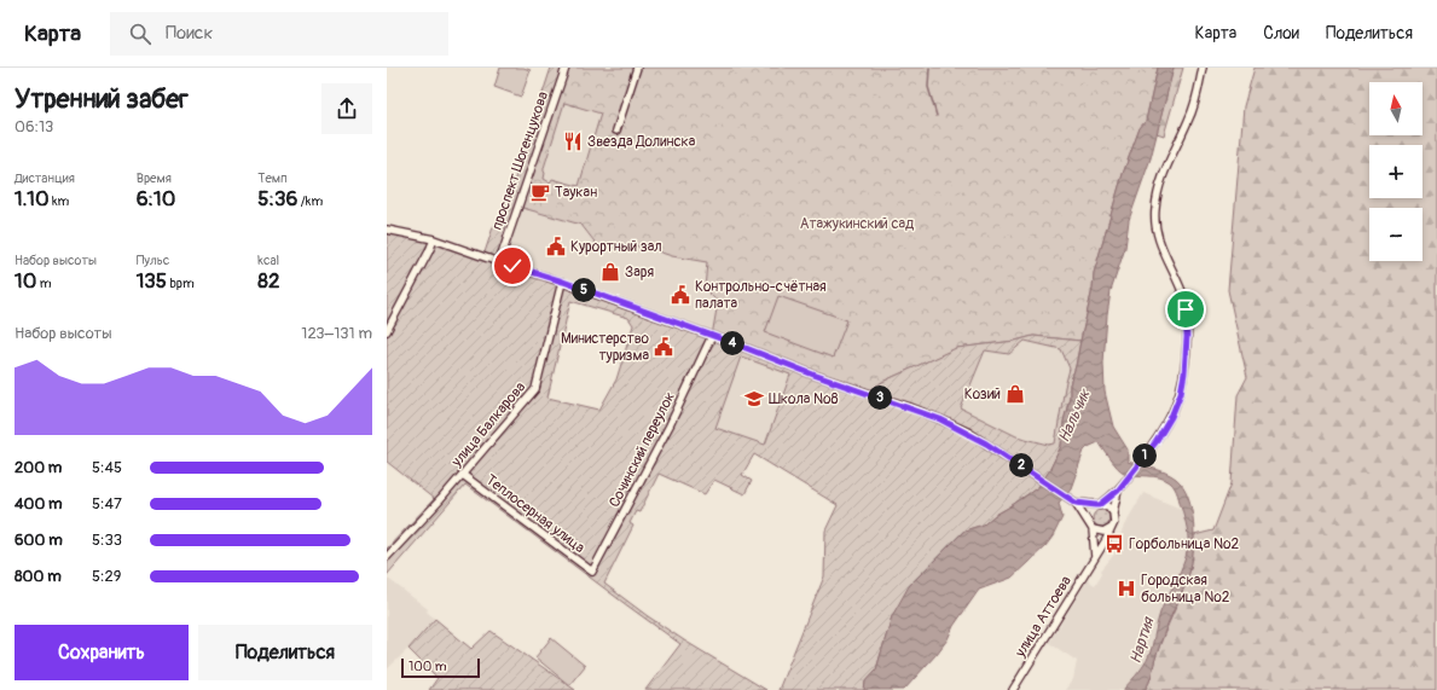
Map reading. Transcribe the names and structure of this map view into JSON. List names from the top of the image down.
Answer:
{
  "streets": {
    "street": [
      "проспект Шогенцукова",
      "улица Балкарова",
      "Сочинский переулок",
      "Теплосерная улица",
      "улица Аттоева"
    ]
  },
  "crossings": [
    ["улица Балкарова", "Теплосерная улица"],
    ["Сочинский переулок", "Теплосерная улица"]
  ],
  "water": ["Нальчик", "Нартия"],
  "parks": ["Атажукинский сад"],
  "places": {
    "restaurant": ["Звезда Долинска"],
    "cafe": ["Таукан"],
    "public building": ["Курортный зал", "Контрольно-счётная палата", "Министерство туризма"],
    "shop": ["Заря", "Козий"],
    "school or university": ["Школа №8"],
    "bus stop": ["Горбольница №2"],
    "hospital": ["Городская больница №2"]
  },
  "scale_bar": "100 m",
  "north": "top",
  "page": {
    "header": "Карта",
    "search": "Поиск",
    "nav": ["Карта", "Слои", "Поделиться"],
    "heading": ["Утренний забег", "06:13"],
    "map_buttons": ["+", "−"],
    "stats": [
      ["Дистанция", "1.10 km"],
      ["Время", "6:10"],
      ["Темп", "5:36 /km"],
      ["Набор высоты", "10 m"],
      ["Пульс", "135 bpm"],
      ["kcal", "82"]
    ],
    "pins": [
      "5",
      "4",
      "3",
      "1",
      "2"
    ],
    "chart": ["Набор высоты", "123–131 m"],
    "list": [
      {
        "name": "200 m",
        "note": "5:45"
      },
      {
        "name": "400 m",
        "note": "5:47"
      },
      {
        "name": "600 m",
        "note": "5:33"
      },
      {
        "name": "800 m",
        "note": "5:29"
      }
    ],
    "buttons": ["Сохранить", "Поделиться"],
    "scale": "100 m"
  }
}
